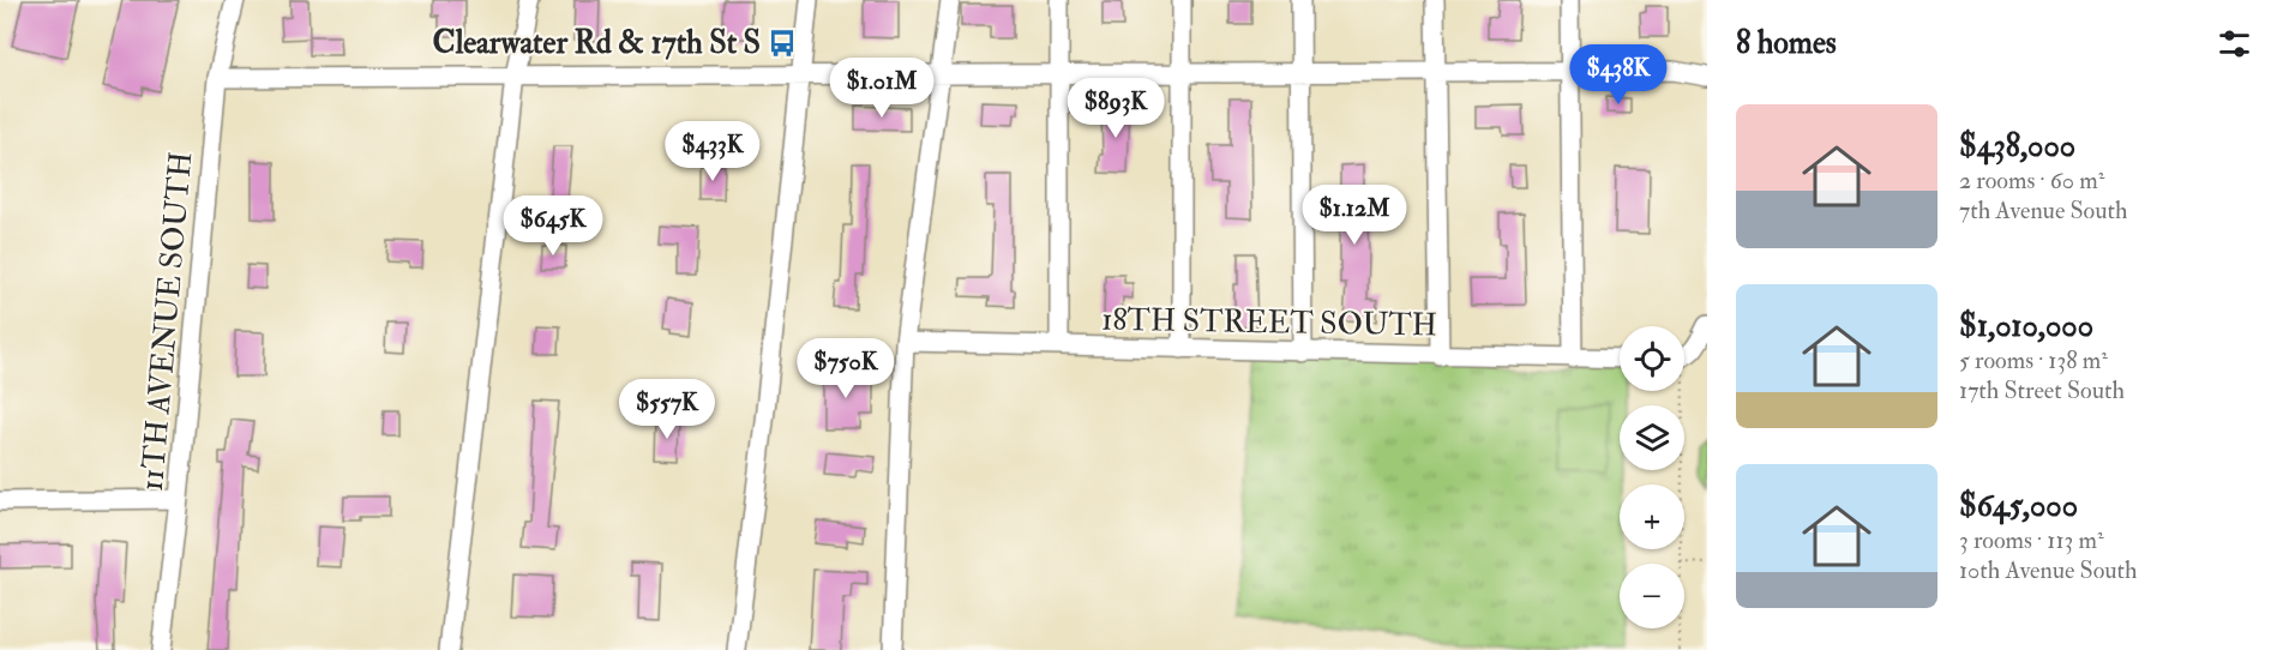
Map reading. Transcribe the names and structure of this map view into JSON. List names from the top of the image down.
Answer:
{
  "streets": {
    "street": ["11TH AVENUE SOUTH", "18TH STREET SOUTH"]
  },
  "places": {
    "bus stop": ["Clearwater Rd & 17th St S"]
  },
  "page": {
    "heading": "8 homes",
    "price": [
      "$438K",
      "$1.01M",
      "$893K",
      "$433K",
      "$1.12M",
      "$645K",
      "$750K",
      "$557K"
    ],
    "list": [
      {
        "name": "$438,000",
        "note": "2 rooms · 60 m² · 7th Avenue South"
      },
      {
        "name": "$1,010,000",
        "note": "5 rooms · 138 m² · 17th Street South"
      },
      {
        "name": "$645,000",
        "note": "3 rooms · 113 m² · 10th Avenue South"
      }
    ],
    "map_buttons": ["+", "−"]
  }
}
